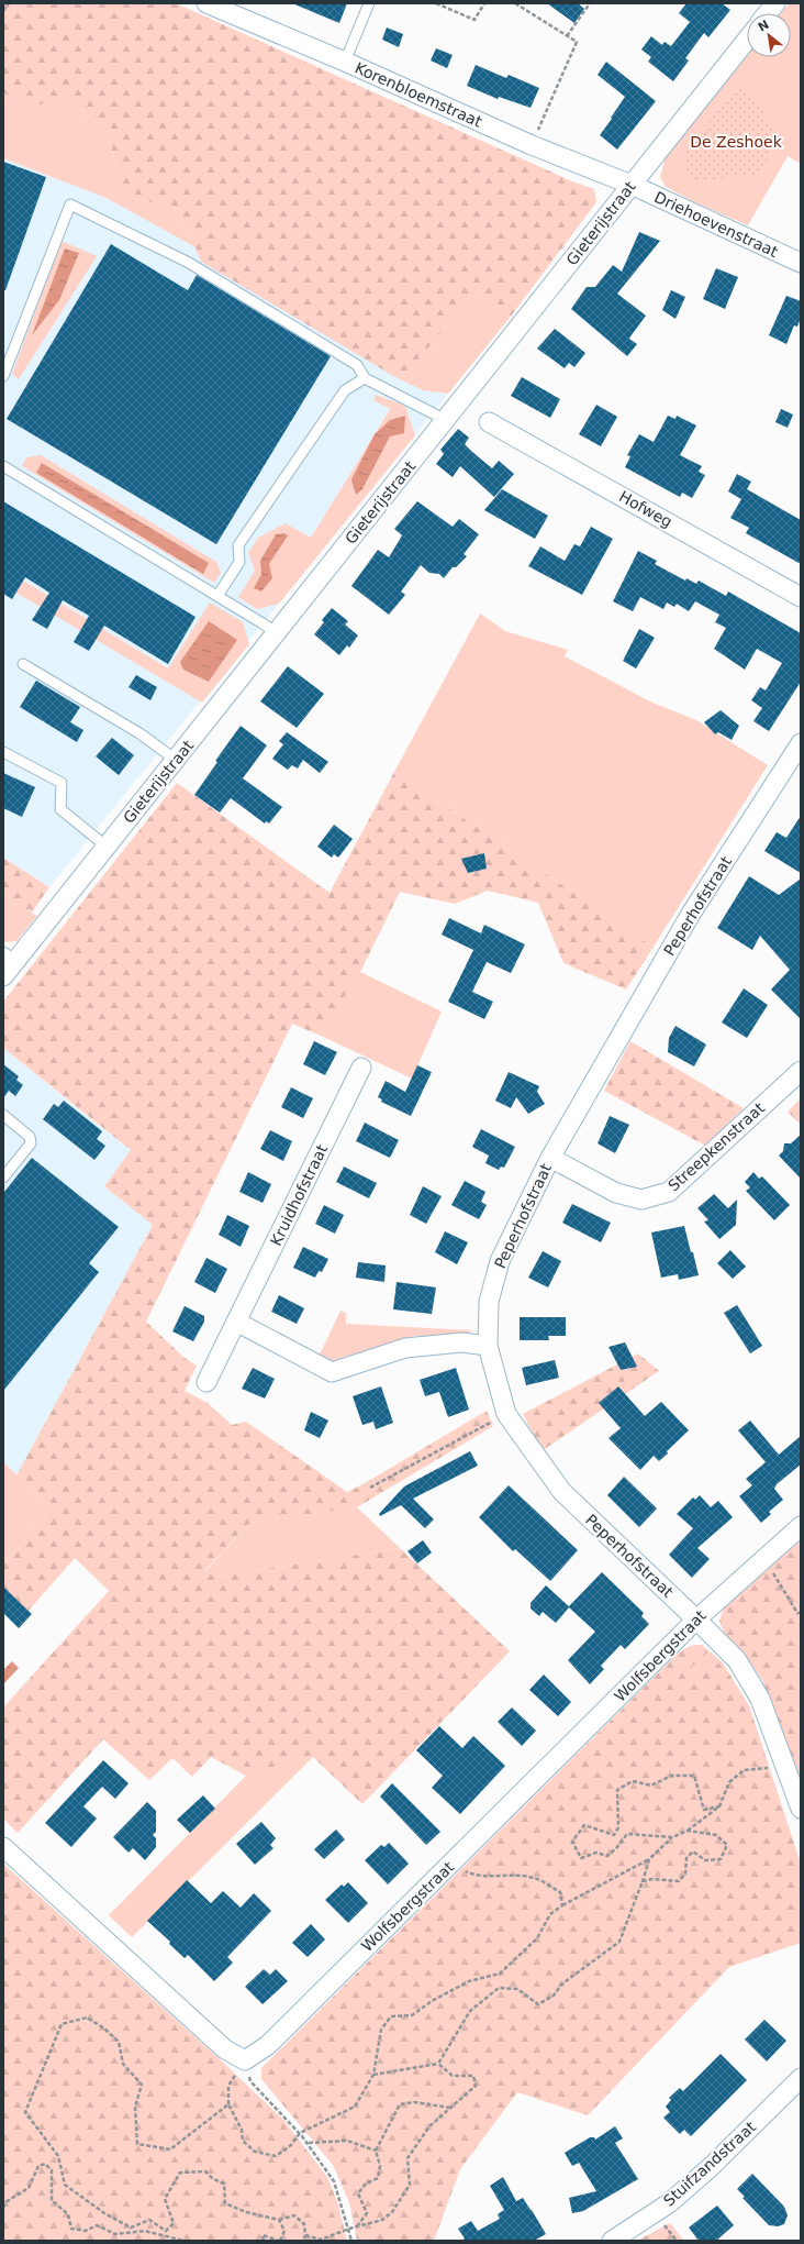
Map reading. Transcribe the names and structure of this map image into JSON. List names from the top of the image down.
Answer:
{
  "streets": {
    "street": [
      "Korenbloemstraat",
      "Gieterijstraat",
      "Driehoevenstraat",
      "Hofweg",
      "Peperhofstraat",
      "Streepkenstraat",
      "Kruidhofstraat",
      "Wolfsbergstraat",
      "Stuifzandstraat"
    ]
  },
  "crossings": [
    ["Korenbloemstraat", "Gieterijstraat"],
    ["Korenbloemstraat", "Driehoevenstraat"],
    ["Gieterijstraat", "Driehoevenstraat"],
    ["Peperhofstraat", "Streepkenstraat"],
    ["Peperhofstraat", "Wolfsbergstraat"]
  ],
  "parks": ["De Zeshoek"],
  "north": "top left"
}
